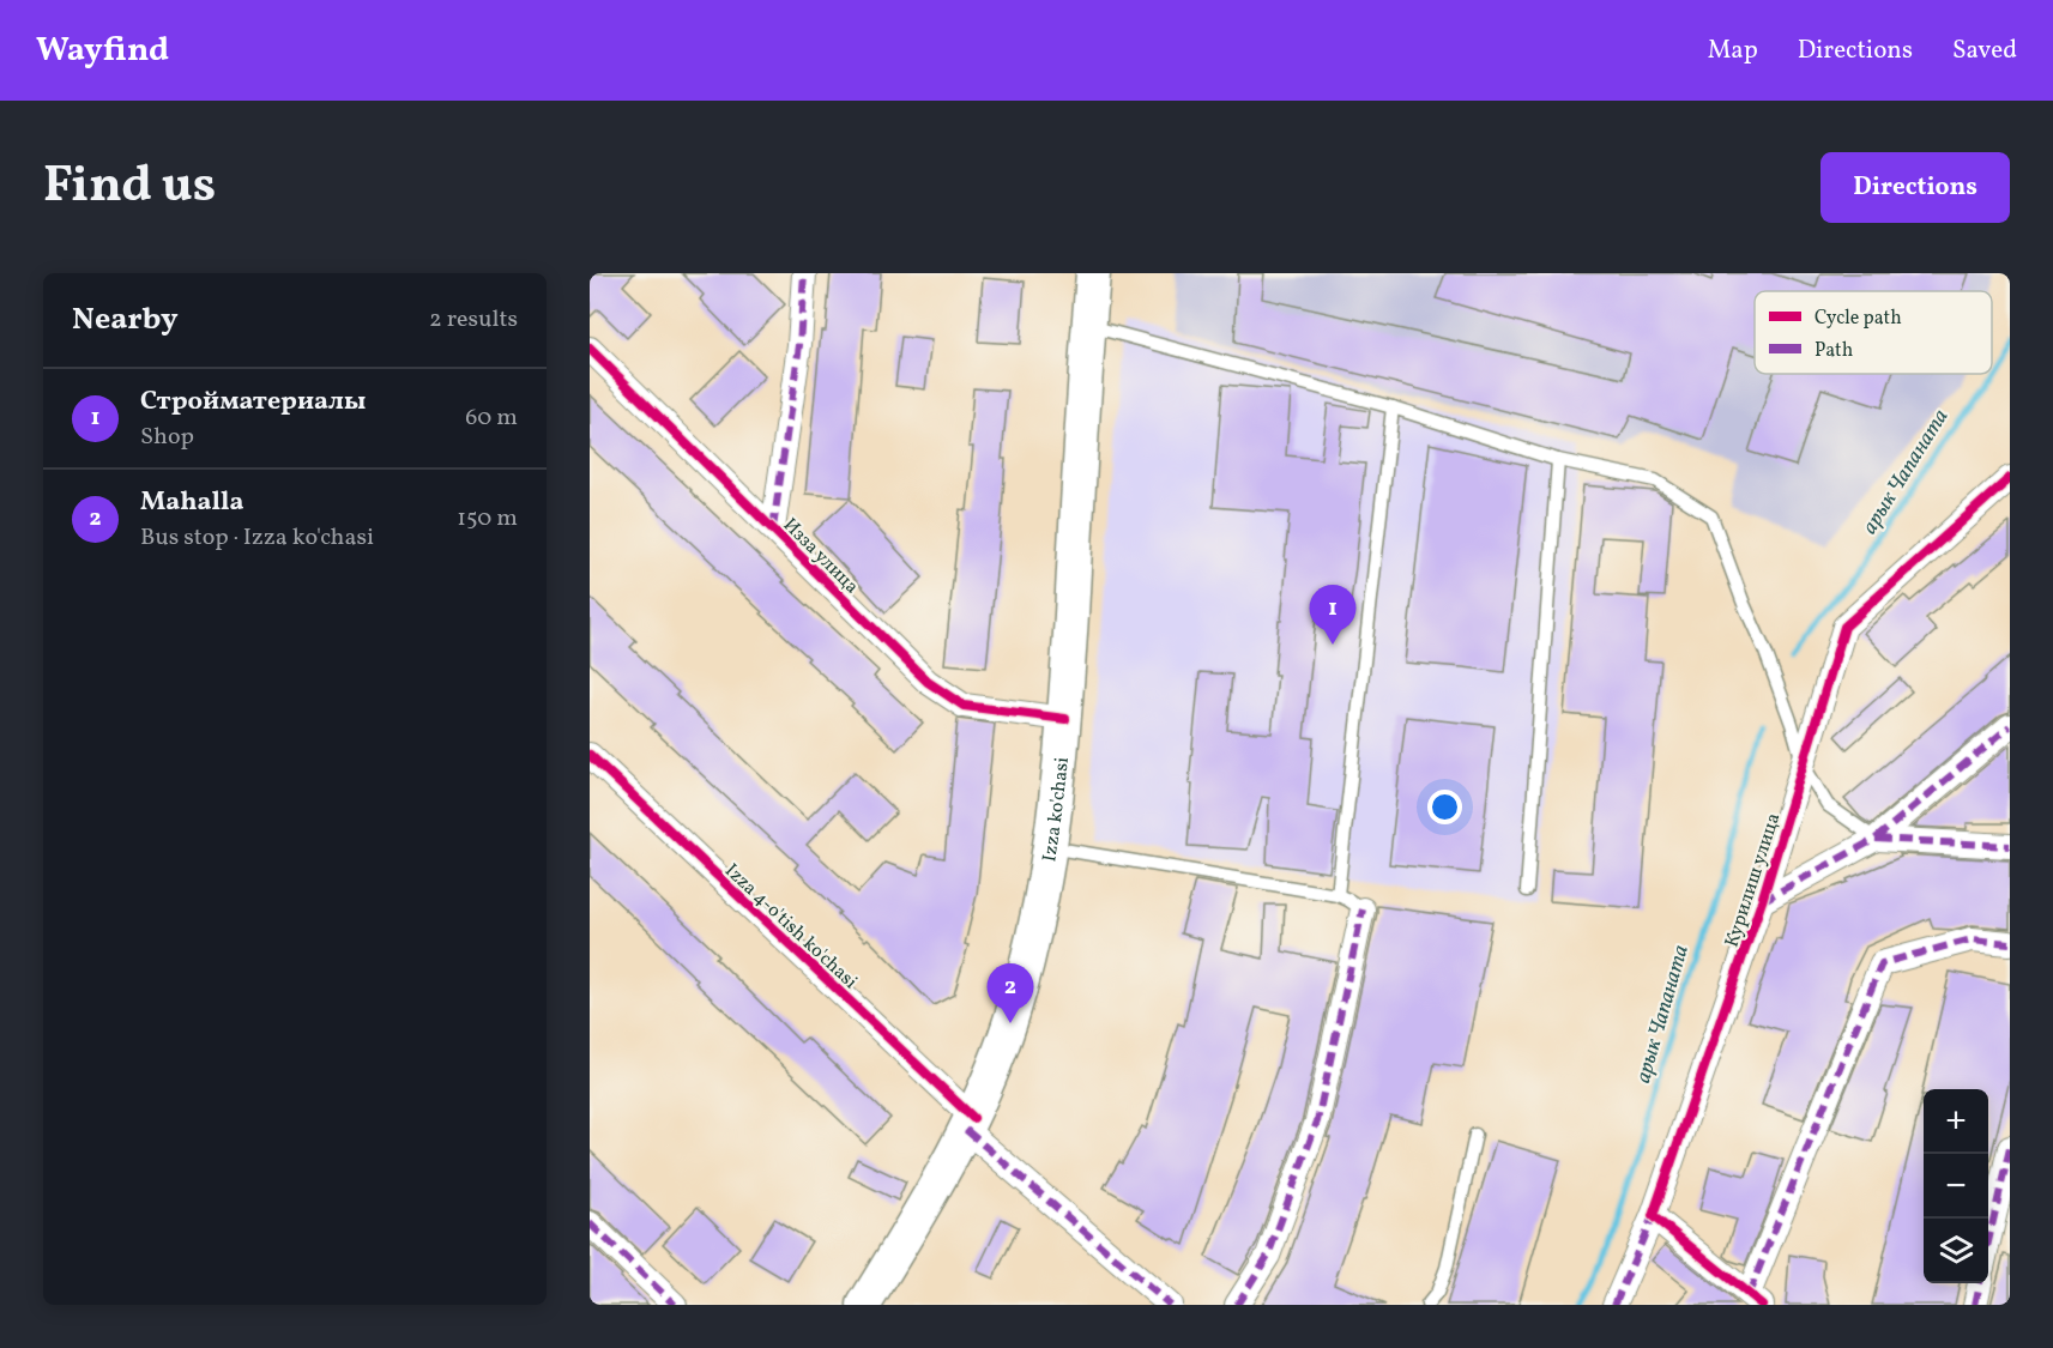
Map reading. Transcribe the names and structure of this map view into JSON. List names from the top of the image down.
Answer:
{
  "streets": {
    "main road": ["Izza ko'chasi"],
    "street": ["Изза улица", "Курилиш улица", "Izza 4-o'tish ko'chasi"]
  },
  "crossings": [
    ["Изза улица", "Izza ko'chasi"],
    ["Izza ko'chasi", "Izza 4-o'tish ko'chasi"]
  ],
  "water": ["арык Чапаната"],
  "legend": ["Cycle path", "Path"],
  "page": {
    "header": "Wayfind",
    "nav": ["Map", "Directions", "Saved"],
    "title": "Find us",
    "buttons": "Directions",
    "heading": ["Nearby", "2 results"],
    "list": [
      {
        "mark": "1",
        "name": "Стройматериалы",
        "note": "Shop",
        "value": "60 m"
      },
      {
        "mark": "2",
        "name": "Mahalla",
        "note": "Bus stop · Izza ko'chasi",
        "value": "150 m"
      }
    ],
    "pins": ["1", "2"],
    "map_buttons": ["+", "−"]
  }
}
